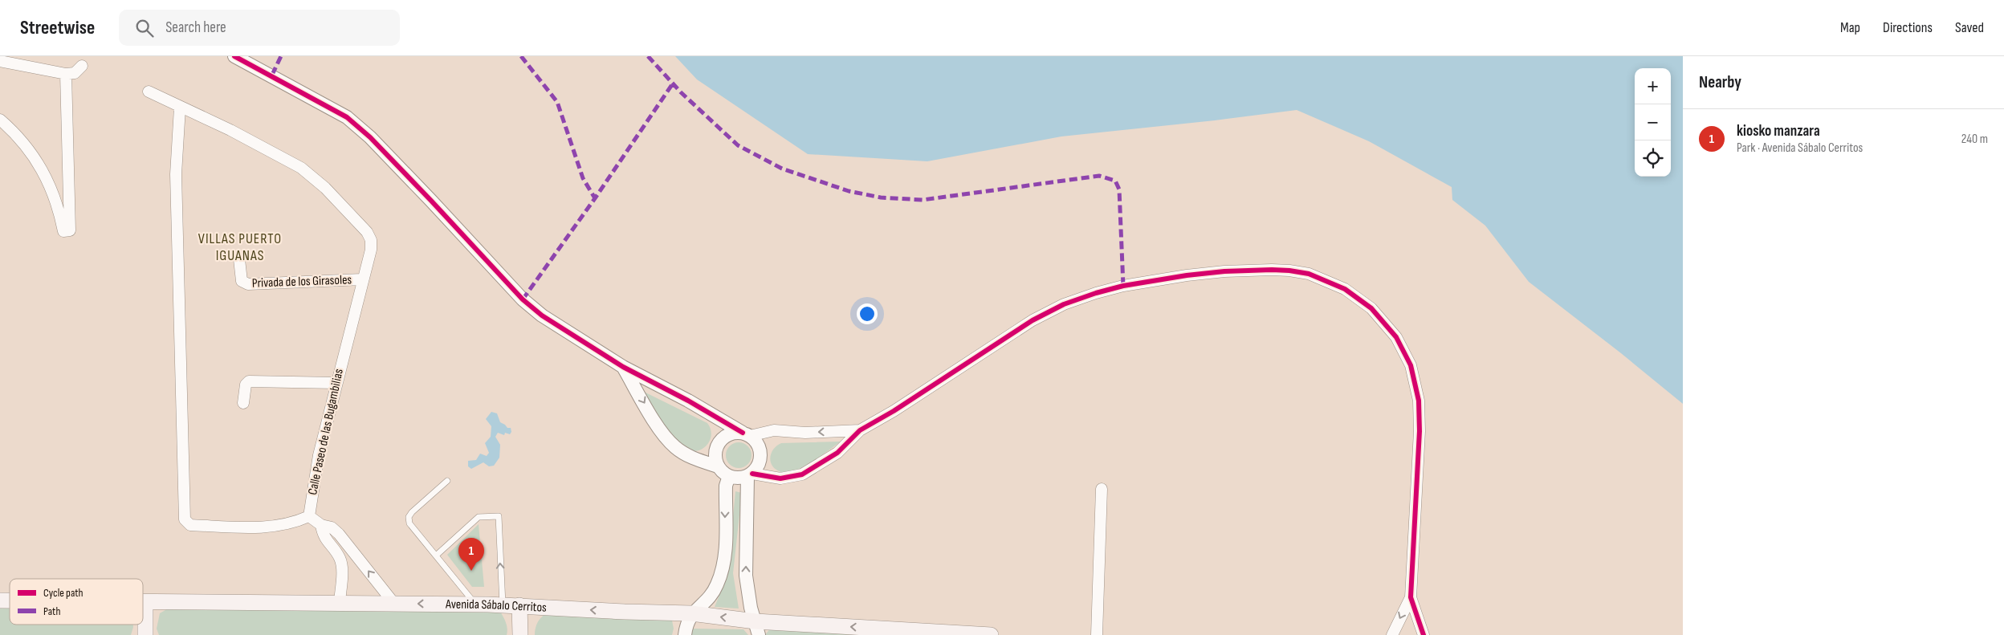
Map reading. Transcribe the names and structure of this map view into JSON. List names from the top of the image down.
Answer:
{
  "streets": {
    "main road": ["Avenida Sábalo Cerritos"],
    "street": ["Privada de los Girasoles", "Calle Paseo de las Bugambilias"]
  },
  "crossings": [
    ["Privada de los Girasoles", "Calle Paseo de las Bugambilias"]
  ],
  "one_way": ["Avenida Sábalo Cerritos"],
  "districts": ["VILLAS PUERTO IGUANAS"],
  "legend": ["Cycle path", "Path"],
  "page": {
    "header": "Streetwise",
    "search": "Search here",
    "nav": ["Map", "Directions", "Saved"],
    "heading": "Nearby",
    "map_buttons": ["+", "−"],
    "list": [
      {
        "mark": "1",
        "name": "kiosko manzara",
        "note": "Park · Avenida Sábalo Cerritos",
        "value": "240 m"
      }
    ],
    "pins": "1"
  }
}
